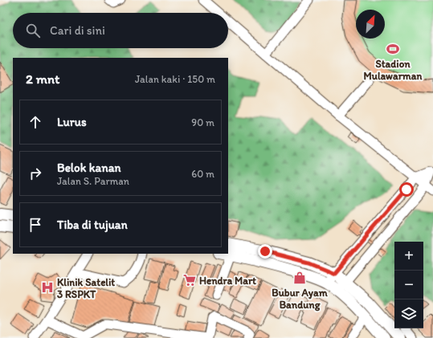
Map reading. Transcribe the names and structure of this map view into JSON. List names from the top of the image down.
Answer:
{
  "places": {
    "sports": ["Stadion Mulawarman"],
    "shop": ["Bubur Ayam Bandung"],
    "supermarket": ["Hendra Mart"],
    "hospital": ["Klinik Satelit 3 RSPKT"]
  },
  "north": "top right",
  "page": {
    "search": "Cari di sini",
    "heading": ["2 mnt", "Jalan kaki · 150 m"],
    "list": [
      ["Lurus", "90 m"],
      ["Belok kanan", "Jalan S. Parman", "60 m"],
      "Tiba di tujuan"
    ],
    "map_buttons": ["+", "−"]
  }
}
